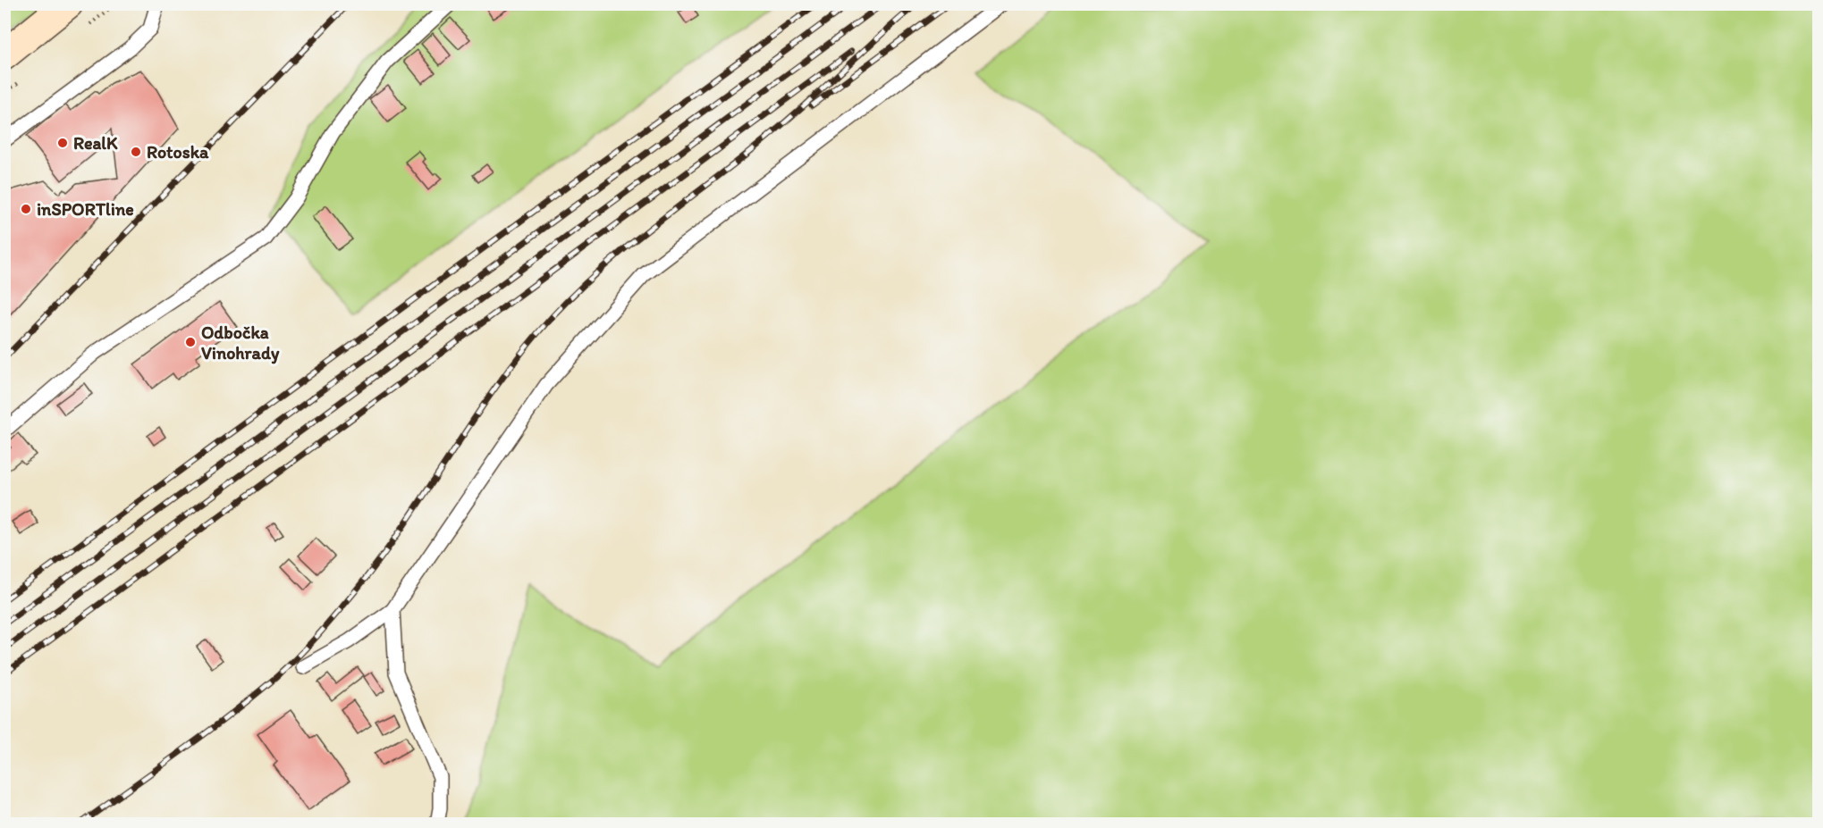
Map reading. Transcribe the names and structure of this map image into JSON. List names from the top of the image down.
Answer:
{
  "places": [
    "RealK",
    "Rotoska",
    "inSPORTline",
    "Odbočka Vinohrady"
  ]
}
